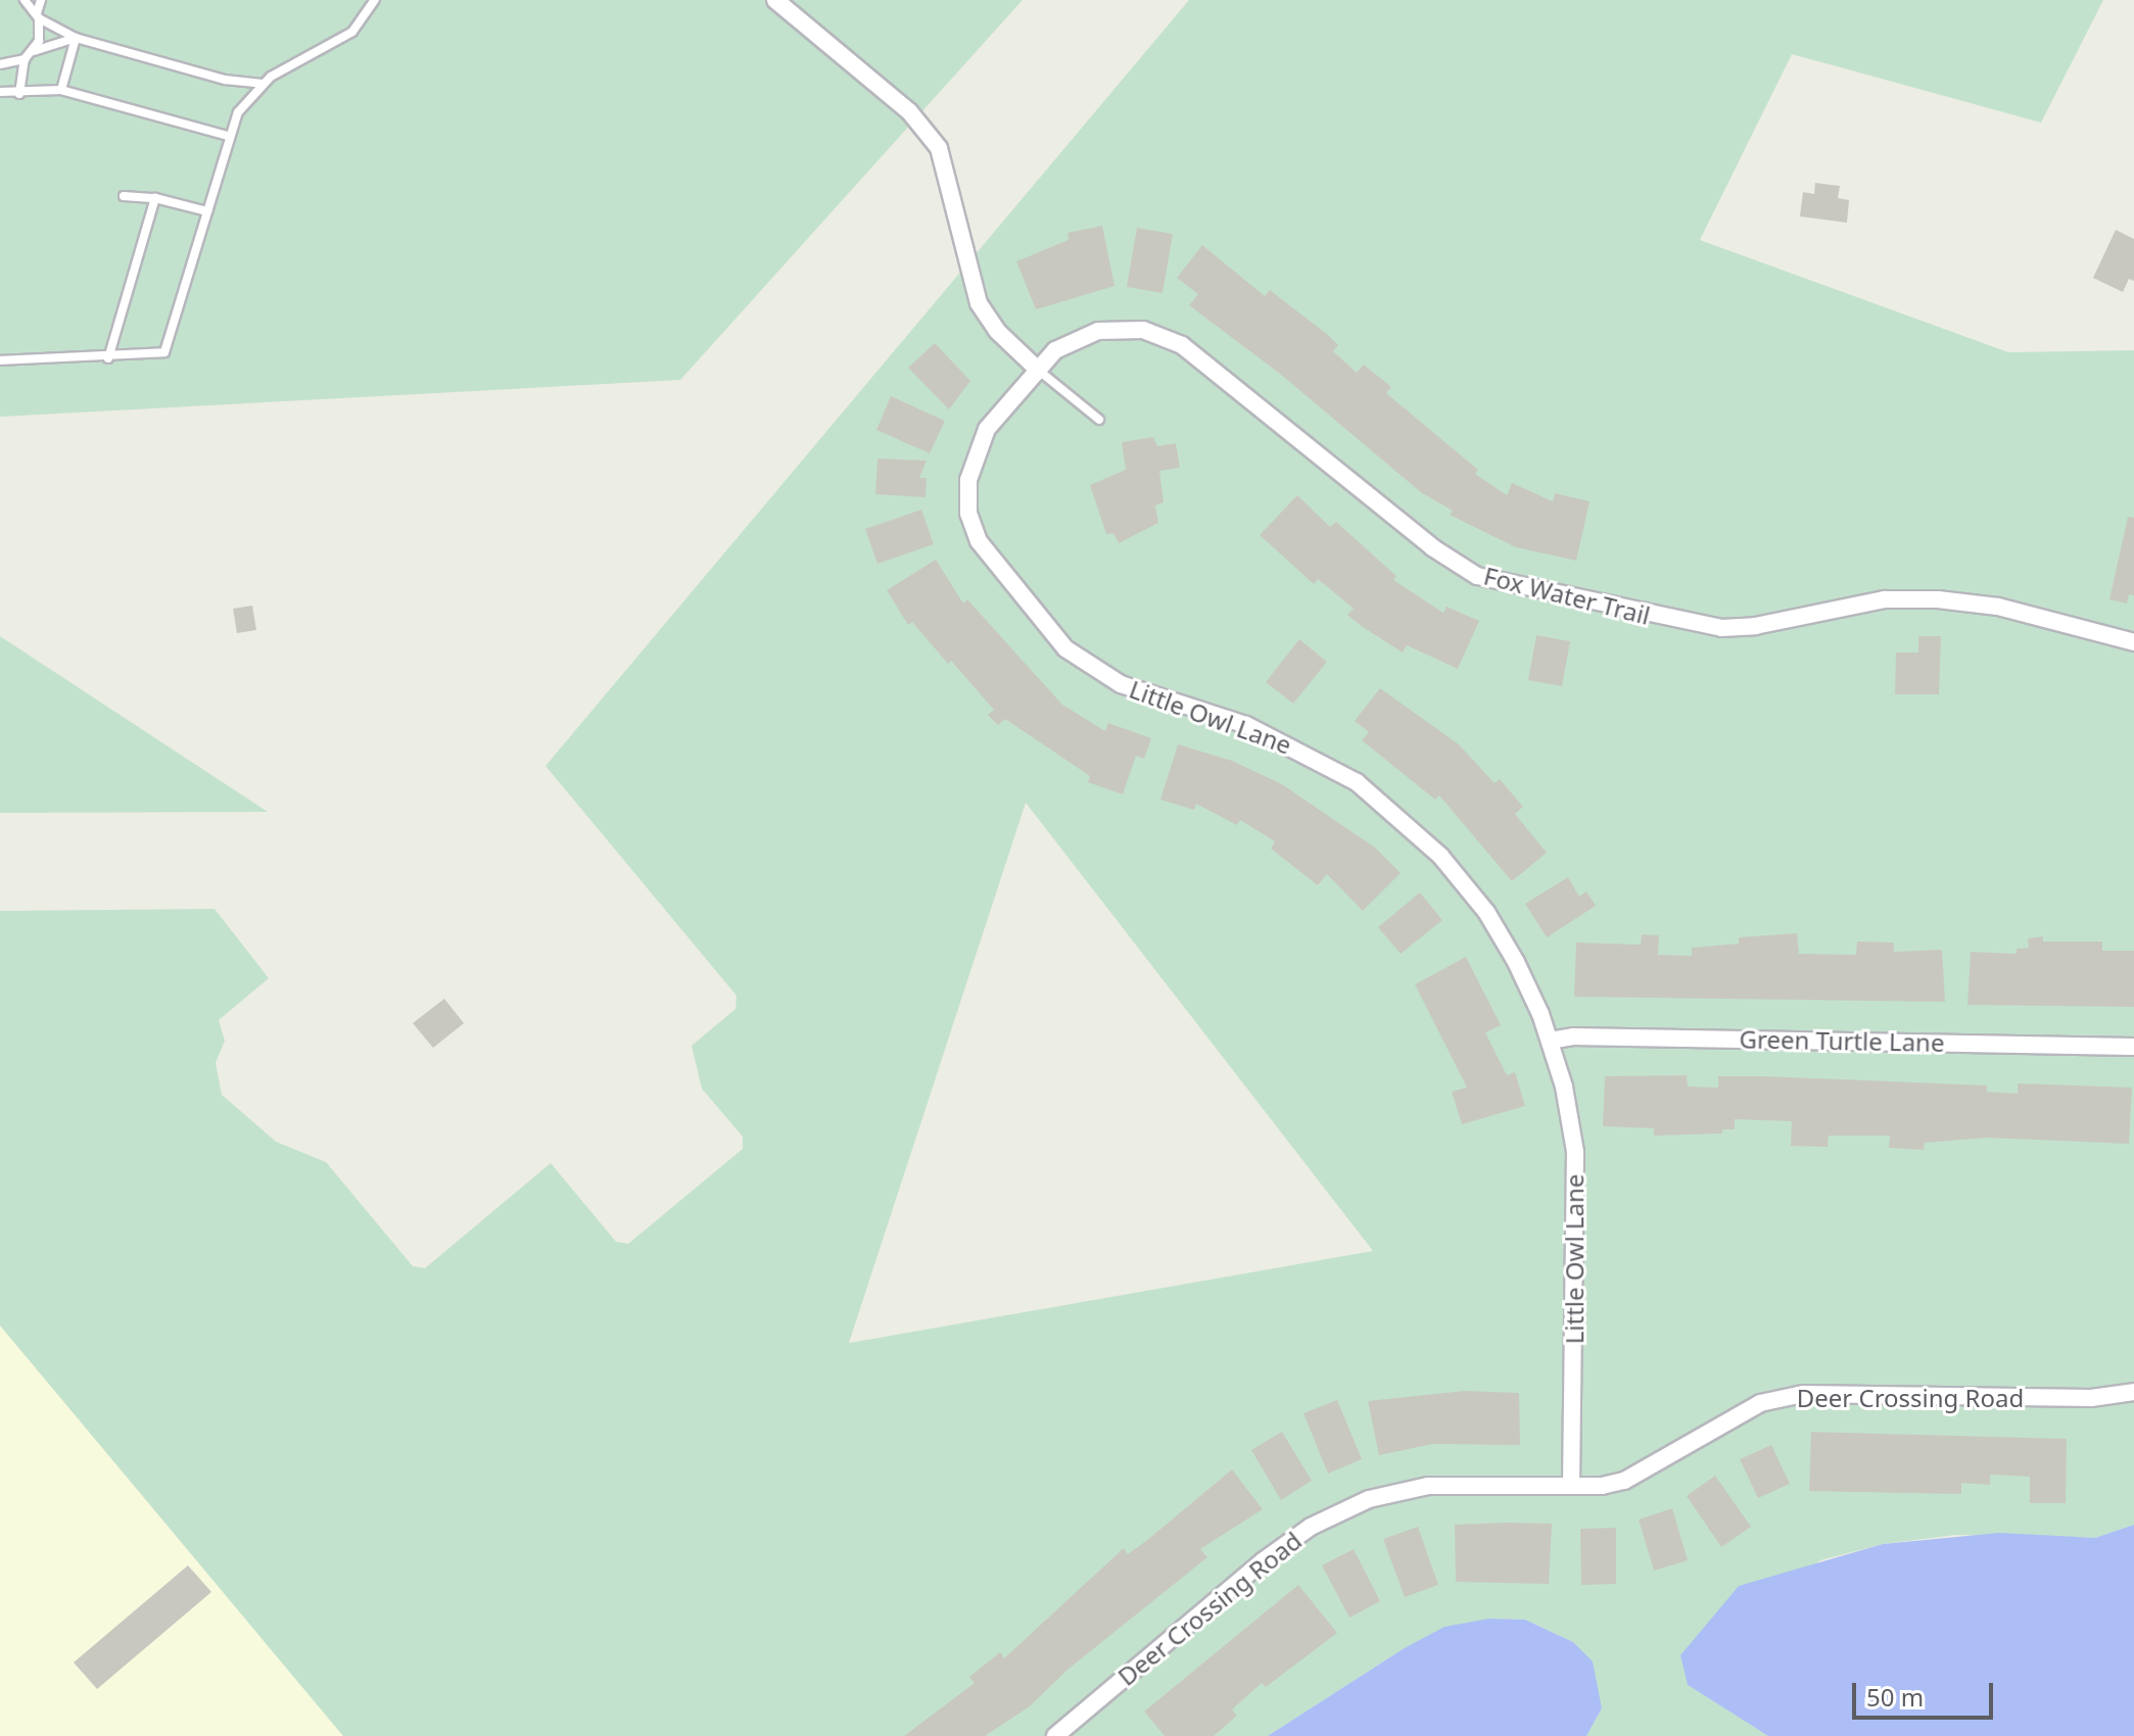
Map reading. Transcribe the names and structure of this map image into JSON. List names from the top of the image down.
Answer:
{
  "streets": {
    "street": [
      "Fox Water Trail",
      "Little Owl Lane",
      "Green Turtle Lane",
      "Deer Crossing Road"
    ]
  },
  "crossings": [
    ["Fox Water Trail", "Little Owl Lane"],
    ["Little Owl Lane", "Green Turtle Lane"],
    ["Little Owl Lane", "Deer Crossing Road"]
  ],
  "scale_bar": "50 m"
}
